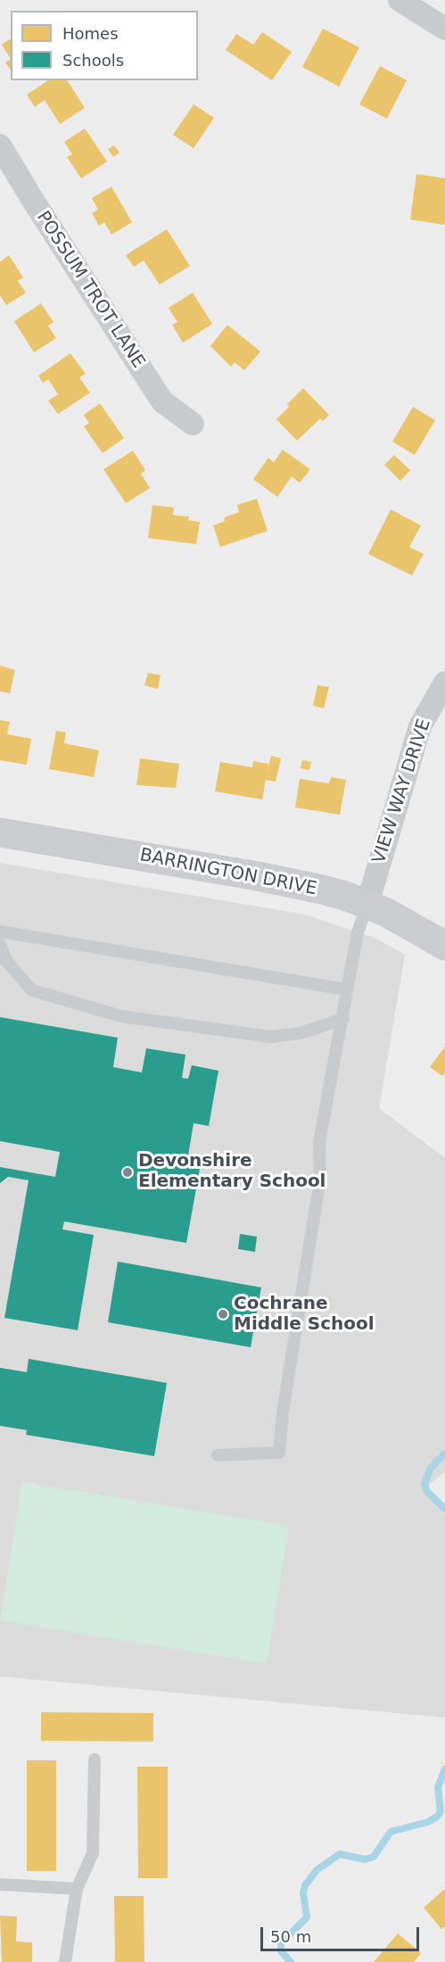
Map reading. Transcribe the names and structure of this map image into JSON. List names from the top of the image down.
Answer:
{
  "streets": {
    "street": ["POSSUM TROT LANE", "VIEW WAY DRIVE", "BARRINGTON DRIVE"]
  },
  "crossings": [
    ["VIEW WAY DRIVE", "BARRINGTON DRIVE"]
  ],
  "places": ["Devonshire Elementary School", "Cochrane Middle School"],
  "legend": ["Homes", "Schools"],
  "scale_bar": "50 m"
}
